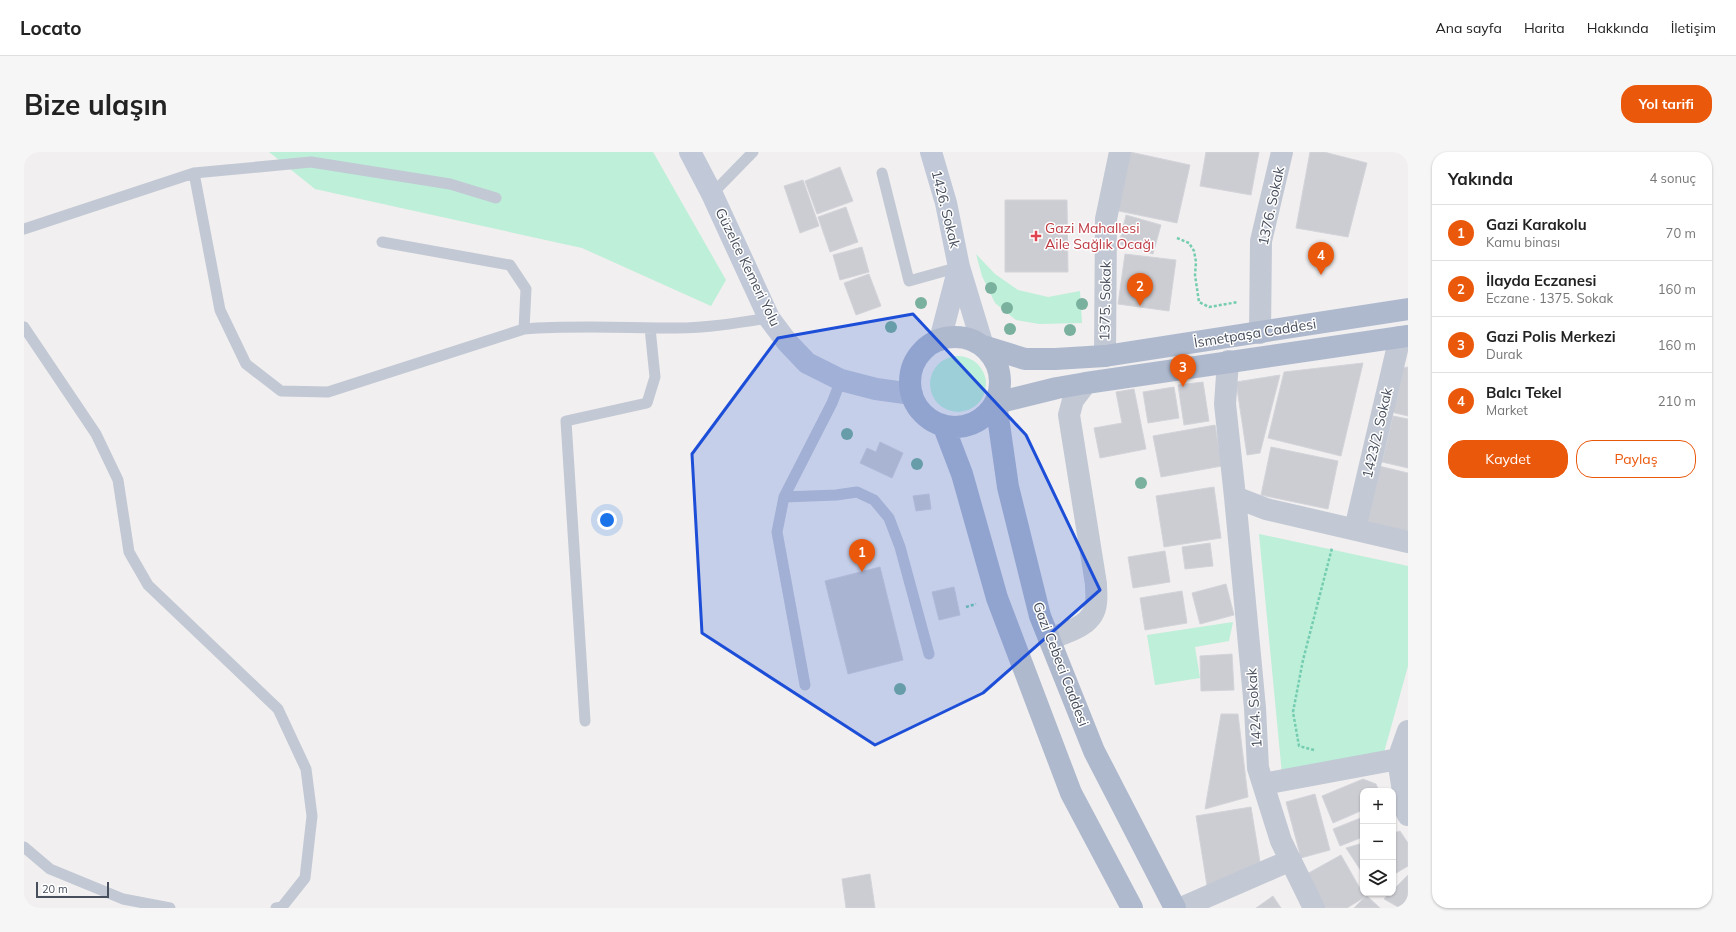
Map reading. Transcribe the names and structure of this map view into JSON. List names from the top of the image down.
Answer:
{
  "streets": {
    "main road": [
      "1426. Sokak",
      "Güzelce Kemeri Yolu",
      "İsmetpaşa Caddesi",
      "Gazi Cebeci Caddesi"
    ],
    "street": [
      "1376. Sokak",
      "1375. Sokak",
      "1423/2. Sokak",
      "1424. Sokak"
    ]
  },
  "crossings": [
    ["1376. Sokak", "İsmetpaşa Caddesi"],
    ["1426. Sokak", "Güzelce Kemeri Yolu"],
    ["1426. Sokak", "İsmetpaşa Caddesi"],
    ["1426. Sokak", "Gazi Cebeci Caddesi"],
    ["Güzelce Kemeri Yolu", "İsmetpaşa Caddesi"],
    ["Güzelce Kemeri Yolu", "Gazi Cebeci Caddesi"],
    ["1375. Sokak", "İsmetpaşa Caddesi"],
    ["İsmetpaşa Caddesi", "1423/2. Sokak"],
    ["İsmetpaşa Caddesi", "Gazi Cebeci Caddesi"],
    ["İsmetpaşa Caddesi", "1424. Sokak"]
  ],
  "places": {
    "health": ["Gazi Mahallesi Aile Sağlık Ocağı"]
  },
  "scale_bar": "20 m",
  "page": {
    "header": "Locato",
    "nav": [
      "Ana sayfa",
      "Harita",
      "Hakkında",
      "İletişim"
    ],
    "buttons": [
      "Yol tarifi",
      ["Kaydet", "Paylaş"]
    ],
    "title": "Bize ulaşın",
    "heading": ["Yakında", "4 sonuç"],
    "list": [
      {
        "mark": "1",
        "name": "Gazi Karakolu",
        "note": "Kamu binası",
        "value": "70 m"
      },
      {
        "mark": "2",
        "name": "İlayda Eczanesi",
        "note": "Eczane · 1375. Sokak",
        "value": "160 m"
      },
      {
        "mark": "3",
        "name": "Gazi Polis Merkezi",
        "note": "Durak",
        "value": "160 m"
      },
      {
        "mark": "4",
        "name": "Balcı Tekel",
        "note": "Market",
        "value": "210 m"
      }
    ],
    "pins": [
      "4",
      "2",
      "3",
      "1"
    ],
    "map_buttons": ["+", "−"],
    "scale": "20 m"
  }
}
